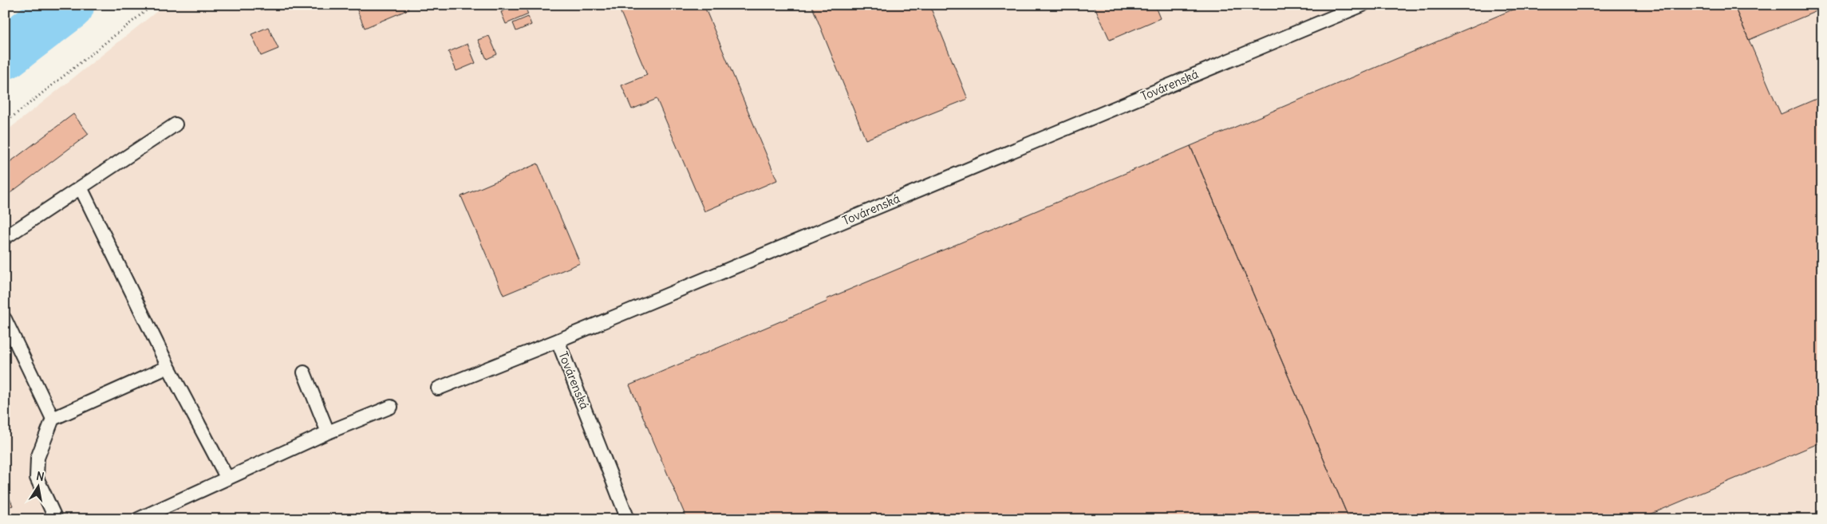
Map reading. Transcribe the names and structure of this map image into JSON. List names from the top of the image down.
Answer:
{
  "streets": {
    "lane": ["Továrenská"]
  },
  "north": "top"
}
